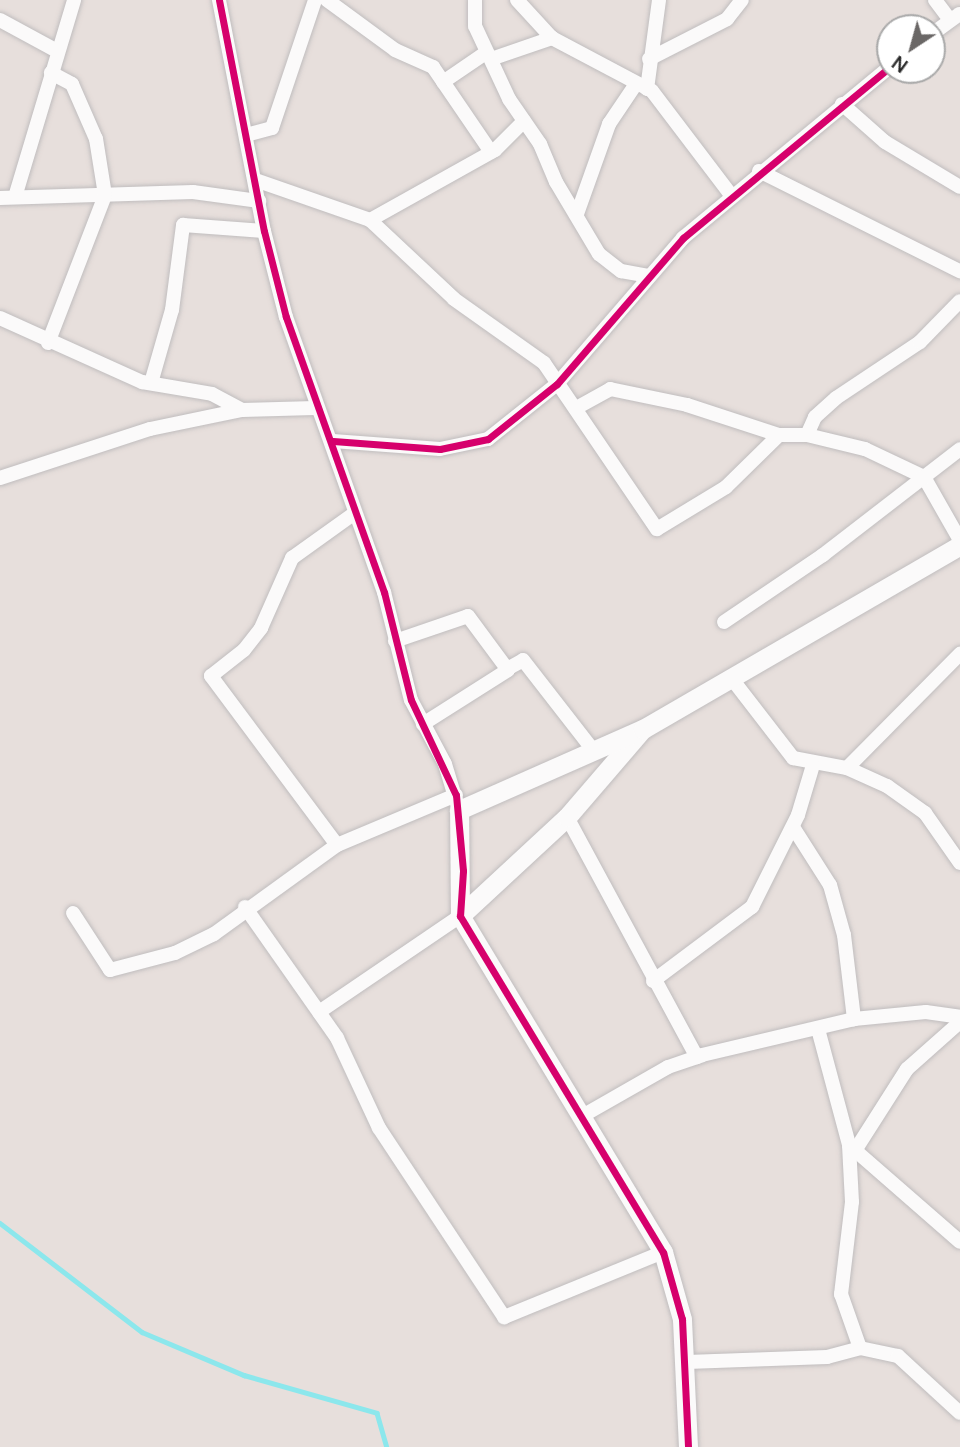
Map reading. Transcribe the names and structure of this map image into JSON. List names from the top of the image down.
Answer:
{
  "north": "bottom left"
}
